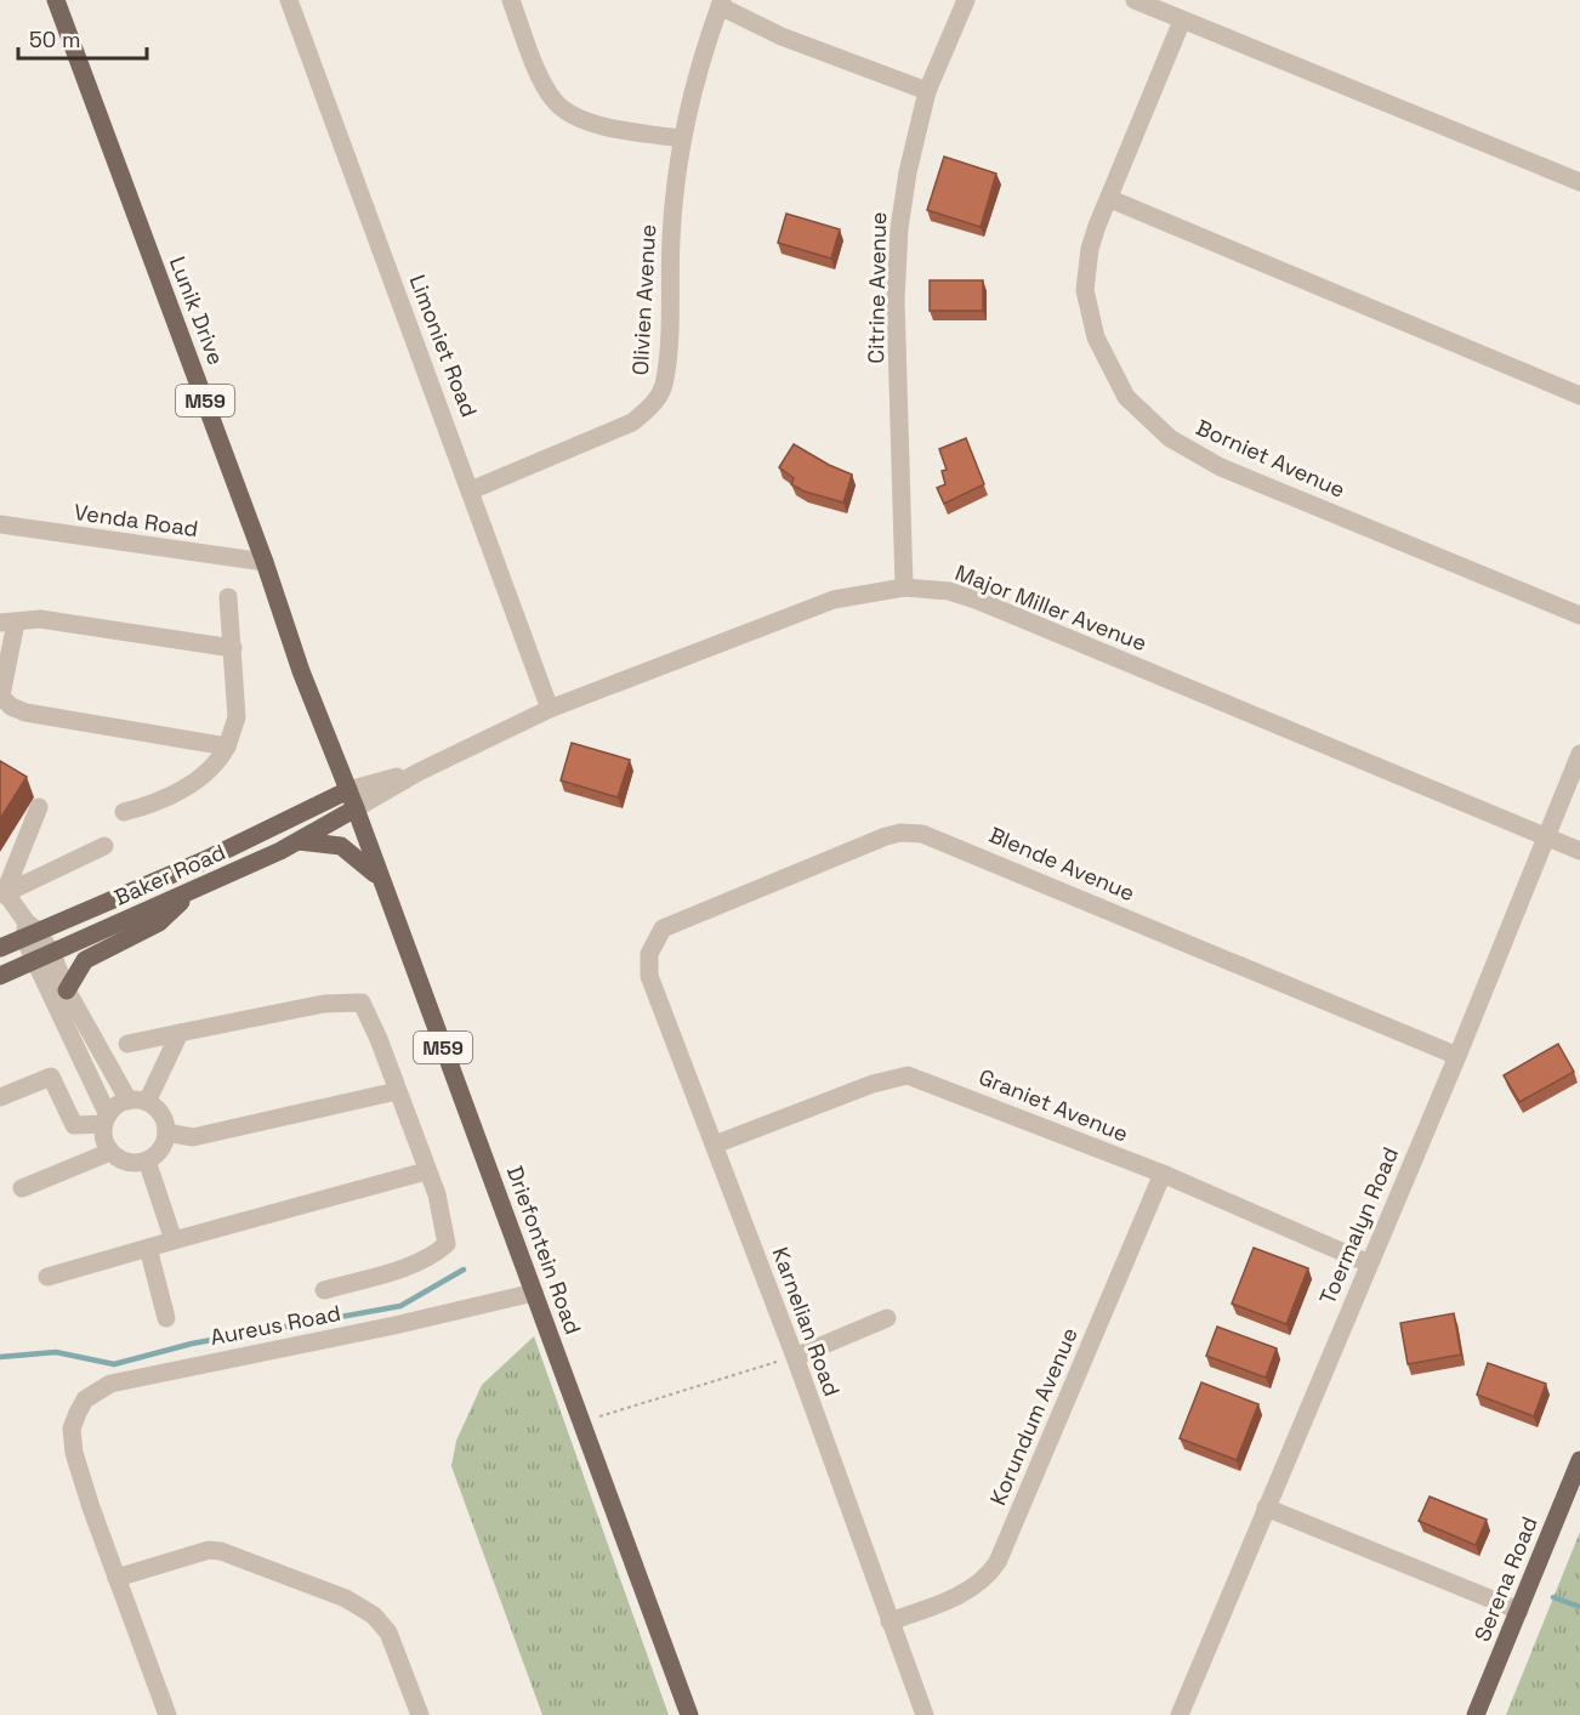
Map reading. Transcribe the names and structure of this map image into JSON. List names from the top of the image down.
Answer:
{
  "streets": {
    "main road": [
      "Lunik Drive",
      "M59",
      "Baker Road",
      "Driefontein Road",
      "Serena Road"
    ],
    "street": [
      "Citrine Avenue",
      "Olivien Avenue",
      "Limoniet Road",
      "Borniet Avenue",
      "Venda Road",
      "Major Miller Avenue",
      "Blende Avenue",
      "Graniet Avenue",
      "Toermalyn Road",
      "Karnelian Road",
      "Aureus Road",
      "Korundum Avenue"
    ]
  },
  "crossings": [
    ["Citrine Avenue", "Major Miller Avenue"],
    ["Olivien Avenue", "Limoniet Road"],
    ["Lunik Drive", "Venda Road"],
    ["Lunik Drive", "Major Miller Avenue"],
    ["Lunik Drive", "Baker Road"],
    ["Lunik Drive", "Driefontein Road"],
    ["Limoniet Road", "Major Miller Avenue"],
    ["Major Miller Avenue", "Baker Road"],
    ["Major Miller Avenue", "Toermalyn Road"],
    ["Major Miller Avenue", "Driefontein Road"],
    ["Blende Avenue", "Toermalyn Road"],
    ["Blende Avenue", "Karnelian Road"],
    ["Baker Road", "Driefontein Road"],
    ["Graniet Avenue", "Toermalyn Road"],
    ["Graniet Avenue", "Karnelian Road"],
    ["Graniet Avenue", "Korundum Avenue"],
    ["Driefontein Road", "Aureus Road"],
    ["Karnelian Road", "Korundum Avenue"]
  ],
  "scale_bar": "50 m"
}
